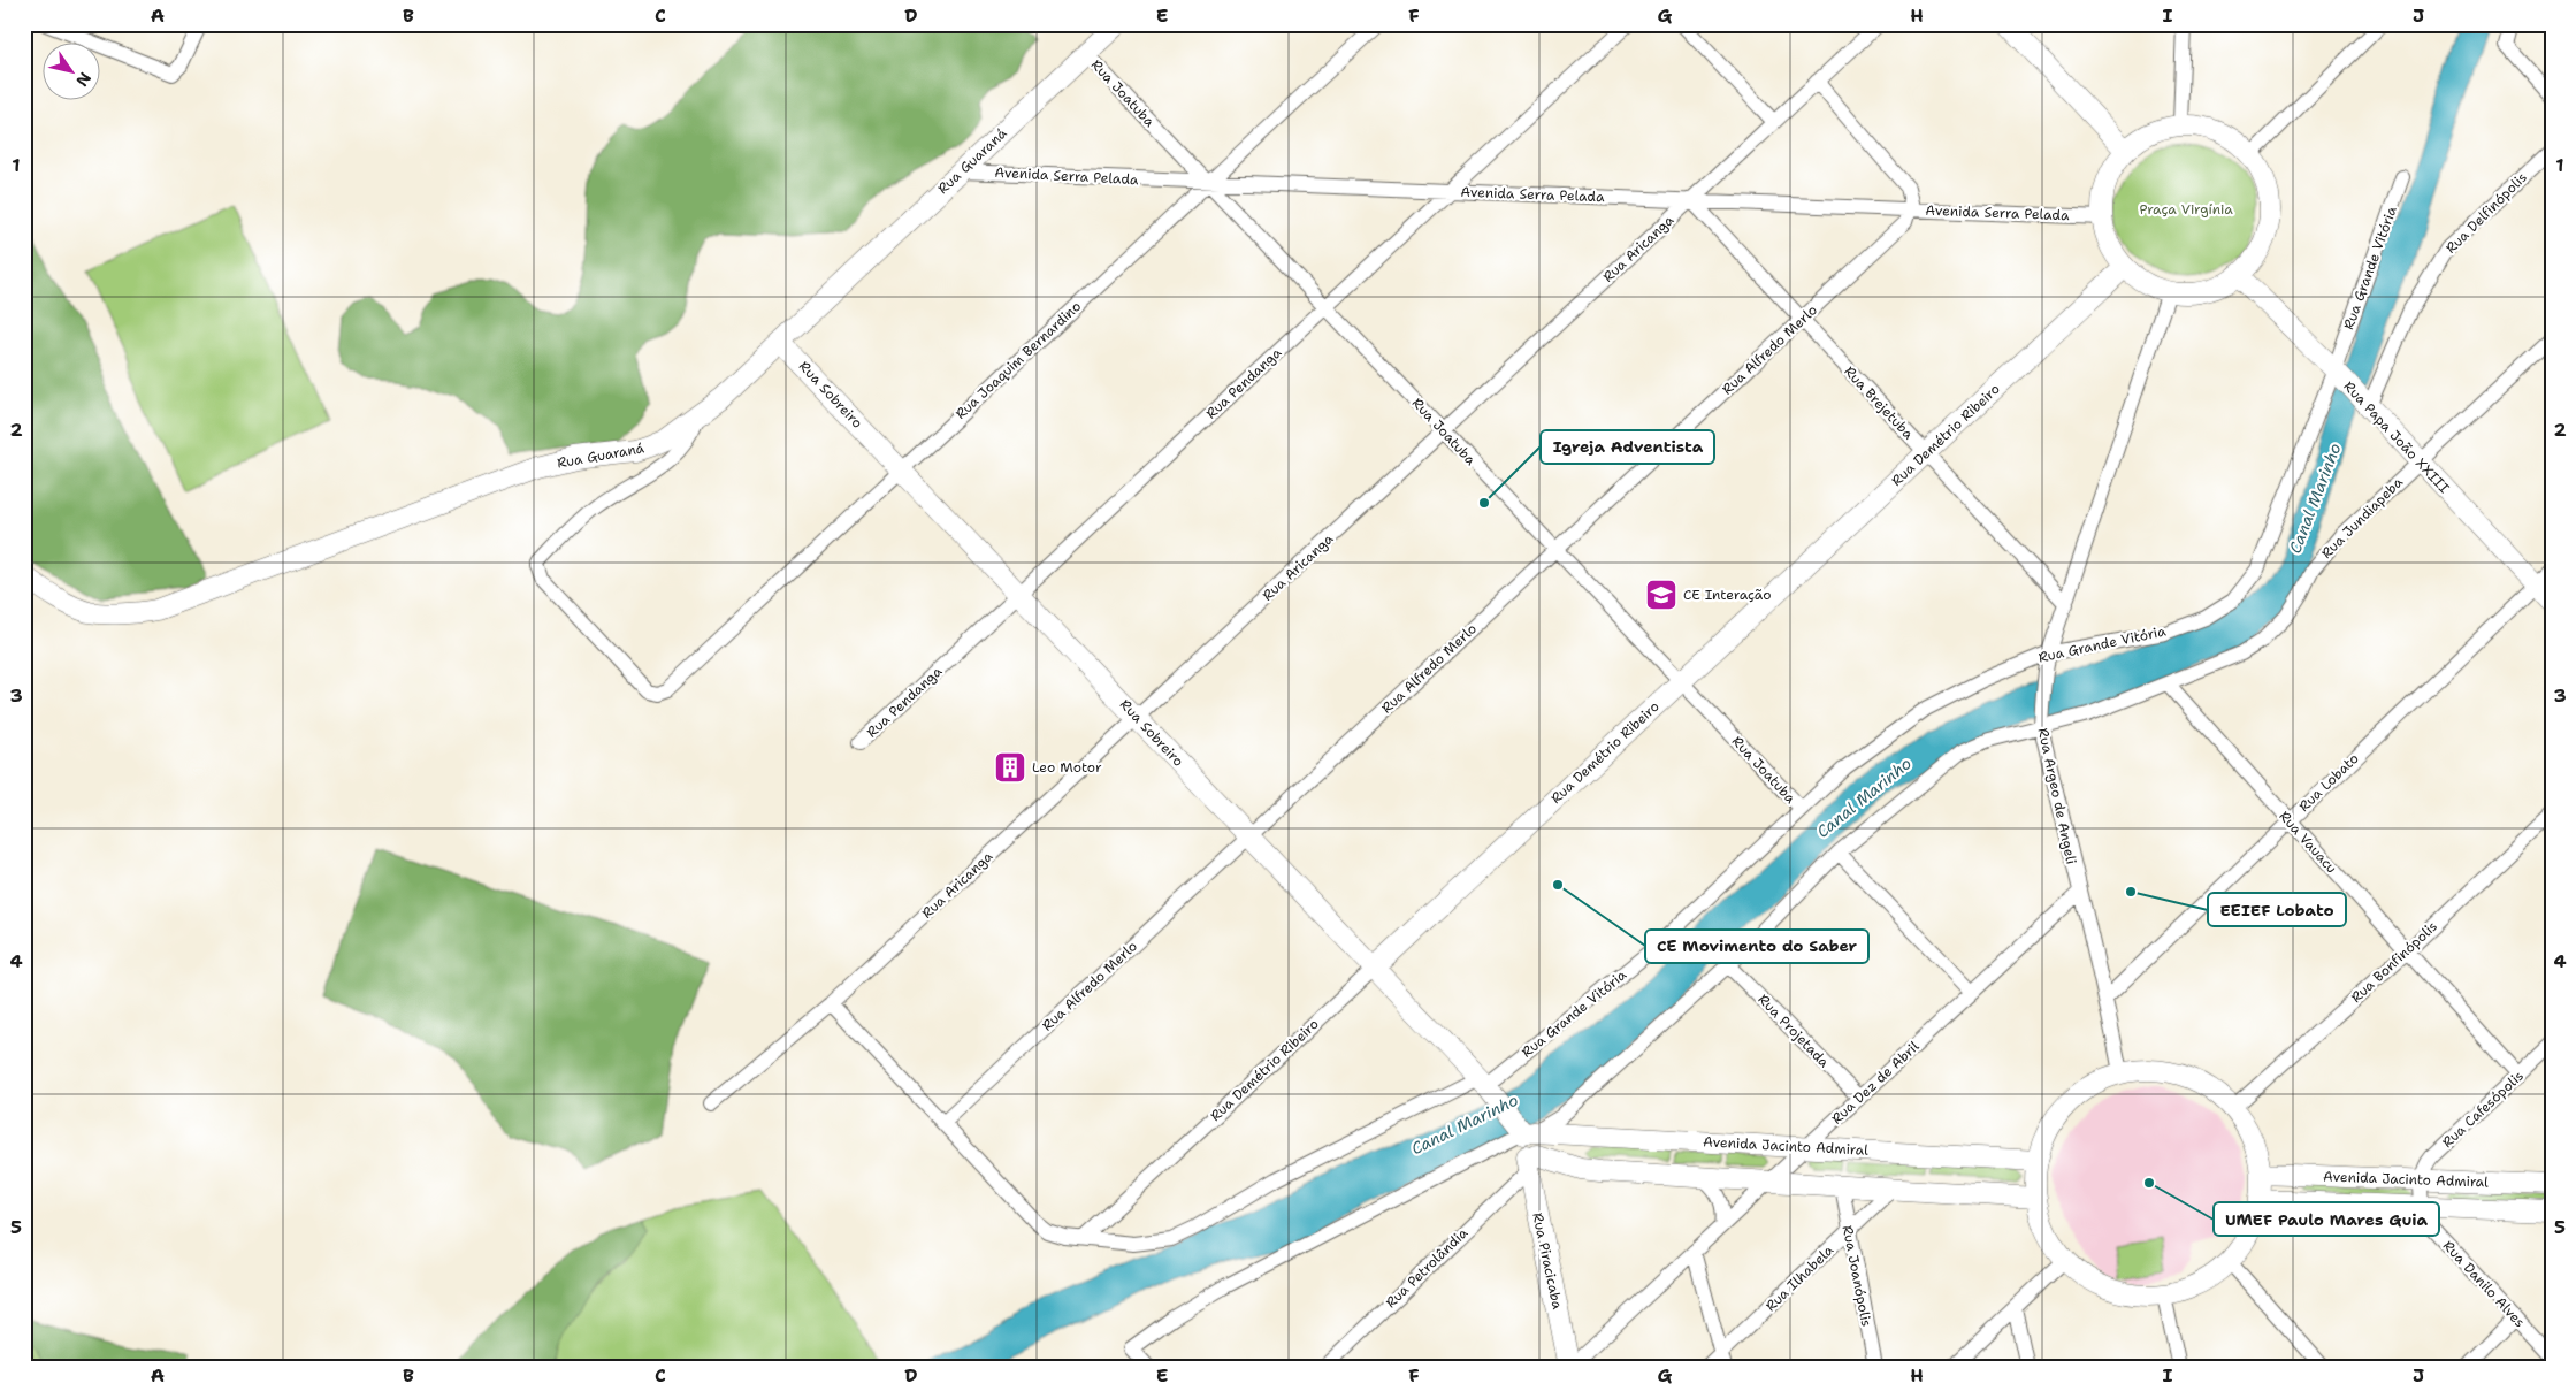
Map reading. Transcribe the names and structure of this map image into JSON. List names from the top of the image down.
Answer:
{
  "streets": {
    "street": [
      "Rua Joatuba",
      "Rua Guaraná",
      "Avenida Serra Pelada",
      "Rua Delfinópolis",
      "Rua Aricanga",
      "Rua Grande Vitória",
      "Rua Alfredo Merlo",
      "Rua Joaquim Bernardino",
      "Rua Pendanga",
      "Rua Sobreiro",
      "Rua Brejetuba",
      "Rua Demétrio Ribeiro",
      "Rua Papa João XXIII",
      "Rua Jundiapeba",
      "Rua Lobato",
      "Rua Argeo de Angeli",
      "Rua Vauacu",
      "Rua Bonfinópolis",
      "Rua Projetada",
      "Rua Dez de Abril",
      "Rua Cafesópolis",
      "Avenida Jacinto Admiral",
      "Rua Piracicaba",
      "Rua Petrolândia",
      "Rua Joanópolis",
      "Rua Ilhabela",
      "Rua Danilo Alves"
    ]
  },
  "crossings": [
    ["Rua Joatuba", "Rua Guaraná"],
    ["Rua Joatuba", "Avenida Serra Pelada"],
    ["Rua Joatuba", "Rua Aricanga"],
    ["Rua Joatuba", "Rua Grande Vitória"],
    ["Rua Joatuba", "Rua Alfredo Merlo"],
    ["Rua Joatuba", "Rua Joaquim Bernardino"],
    ["Rua Joatuba", "Rua Pendanga"],
    ["Rua Joatuba", "Rua Demétrio Ribeiro"],
    ["Rua Guaraná", "Avenida Serra Pelada"],
    ["Rua Guaraná", "Rua Joaquim Bernardino"],
    ["Rua Guaraná", "Rua Sobreiro"],
    ["Avenida Serra Pelada", "Rua Aricanga"],
    ["Avenida Serra Pelada", "Rua Alfredo Merlo"],
    ["Avenida Serra Pelada", "Rua Joaquim Bernardino"],
    ["Avenida Serra Pelada", "Rua Pendanga"],
    ["Avenida Serra Pelada", "Rua Brejetuba"],
    ["Avenida Serra Pelada", "Rua Demétrio Ribeiro"],
    ["Avenida Serra Pelada", "Rua Papa João XXIII"],
    ["Avenida Serra Pelada", "Rua Argeo de Angeli"],
    ["Rua Delfinópolis", "Rua Papa João XXIII"],
    ["Rua Aricanga", "Rua Grande Vitória"],
    ["Rua Aricanga", "Rua Sobreiro"],
    ["Rua Aricanga", "Rua Brejetuba"],
    ["Rua Grande Vitória", "Rua Alfredo Merlo"],
    ["Rua Grande Vitória", "Rua Sobreiro"],
    ["Rua Grande Vitória", "Rua Demétrio Ribeiro"],
    ["Rua Grande Vitória", "Rua Papa João XXIII"],
    ["Rua Grande Vitória", "Rua Argeo de Angeli"],
    ["Rua Alfredo Merlo", "Rua Sobreiro"],
    ["Rua Alfredo Merlo", "Rua Brejetuba"],
    ["Rua Joaquim Bernardino", "Rua Sobreiro"],
    ["Rua Pendanga", "Rua Sobreiro"],
    ["Rua Sobreiro", "Rua Demétrio Ribeiro"],
    ["Rua Sobreiro", "Avenida Jacinto Admiral"],
    ["Rua Sobreiro", "Rua Piracicaba"],
    ["Rua Brejetuba", "Rua Demétrio Ribeiro"],
    ["Rua Brejetuba", "Rua Argeo de Angeli"],
    ["Rua Demétrio Ribeiro", "Rua Papa João XXIII"],
    ["Rua Demétrio Ribeiro", "Rua Argeo de Angeli"],
    ["Rua Papa João XXIII", "Rua Jundiapeba"],
    ["Rua Papa João XXIII", "Rua Lobato"],
    ["Rua Papa João XXIII", "Rua Argeo de Angeli"],
    ["Rua Jundiapeba", "Rua Argeo de Angeli"],
    ["Rua Jundiapeba", "Rua Vauacu"],
    ["Rua Lobato", "Rua Argeo de Angeli"],
    ["Rua Lobato", "Rua Vauacu"],
    ["Rua Argeo de Angeli", "Rua Dez de Abril"],
    ["Rua Vauacu", "Rua Bonfinópolis"],
    ["Rua Vauacu", "Rua Cafesópolis"],
    ["Rua Projetada", "Rua Dez de Abril"],
    ["Rua Dez de Abril", "Avenida Jacinto Admiral"],
    ["Rua Dez de Abril", "Rua Piracicaba"],
    ["Rua Cafesópolis", "Avenida Jacinto Admiral"],
    ["Avenida Jacinto Admiral", "Rua Piracicaba"],
    ["Avenida Jacinto Admiral", "Rua Danilo Alves"],
    ["Rua Piracicaba", "Rua Petrolândia"],
    ["Rua Joanópolis", "Rua Ilhabela"]
  ],
  "water": ["Canal Marinho"],
  "parks": ["Praça Virgínia"],
  "places": {
    "other": [
      "Igreja Adventista",
      "CE Movimento do Saber",
      "EEIEF Lobato",
      "UMEF Paulo Mares Guia"
    ],
    "school or university": ["CE Interação"],
    "building": ["Leo Motor"]
  },
  "north": "bottom right",
  "grid": {
    "columns": [
      "A",
      "B",
      "C",
      "D",
      "E",
      "F",
      "G",
      "H",
      "I",
      "J"
    ],
    "rows": [
      "1",
      "2",
      "3",
      "4",
      "5"
    ]
  }
}
